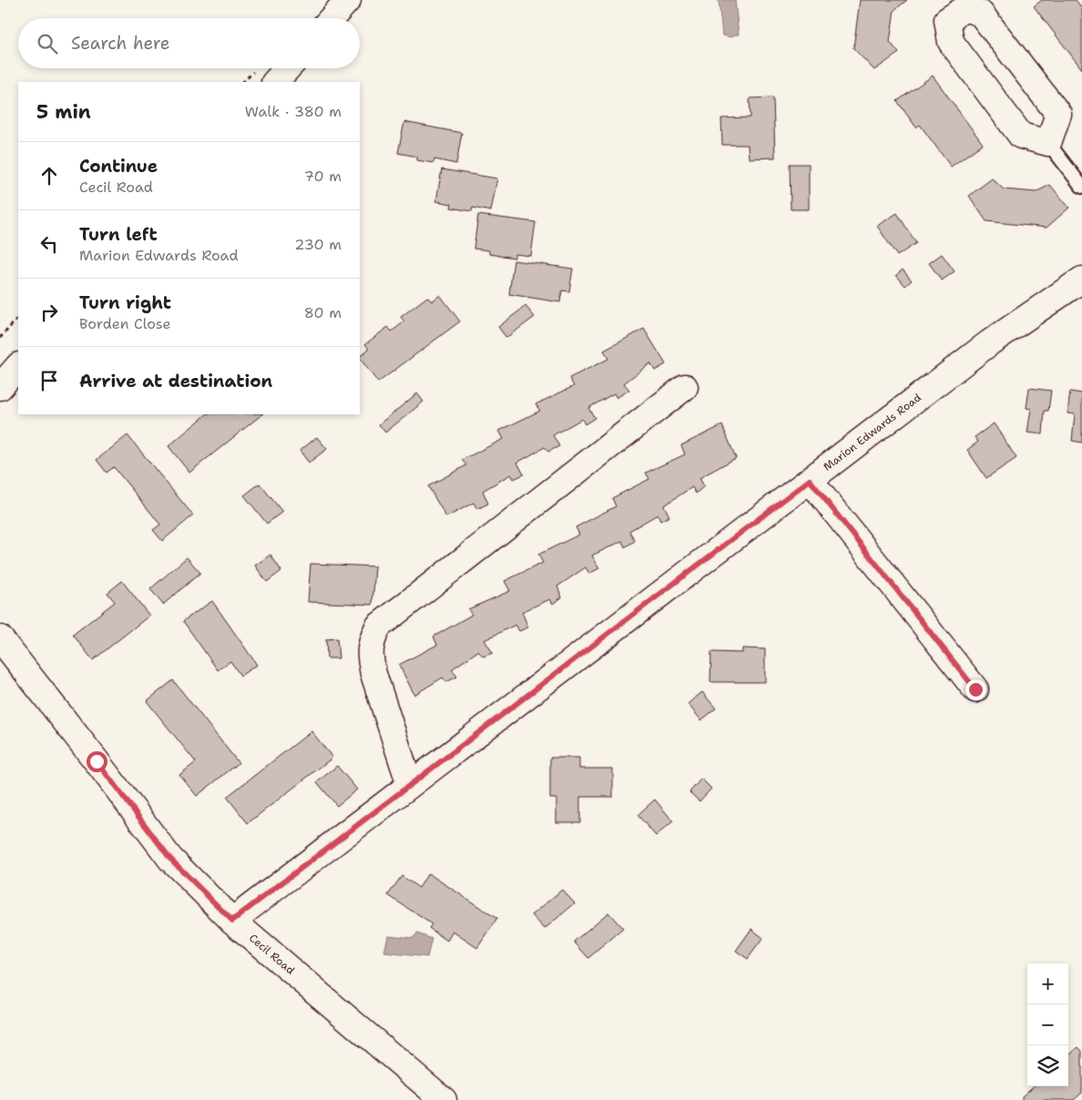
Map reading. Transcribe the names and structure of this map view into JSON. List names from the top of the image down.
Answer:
{
  "streets": {
    "street": ["Marion Edwards Road", "Cecil Road"]
  },
  "crossings": [
    ["Marion Edwards Road", "Cecil Road"]
  ],
  "page": {
    "search": "Search here",
    "heading": ["5 min", "Walk · 380 m"],
    "list": [
      ["Continue", "Cecil Road", "70 m"],
      ["Turn left", "Marion Edwards Road", "230 m"],
      ["Turn right", "Borden Close", "80 m"],
      "Arrive at destination"
    ],
    "map_buttons": ["+", "−"]
  }
}
